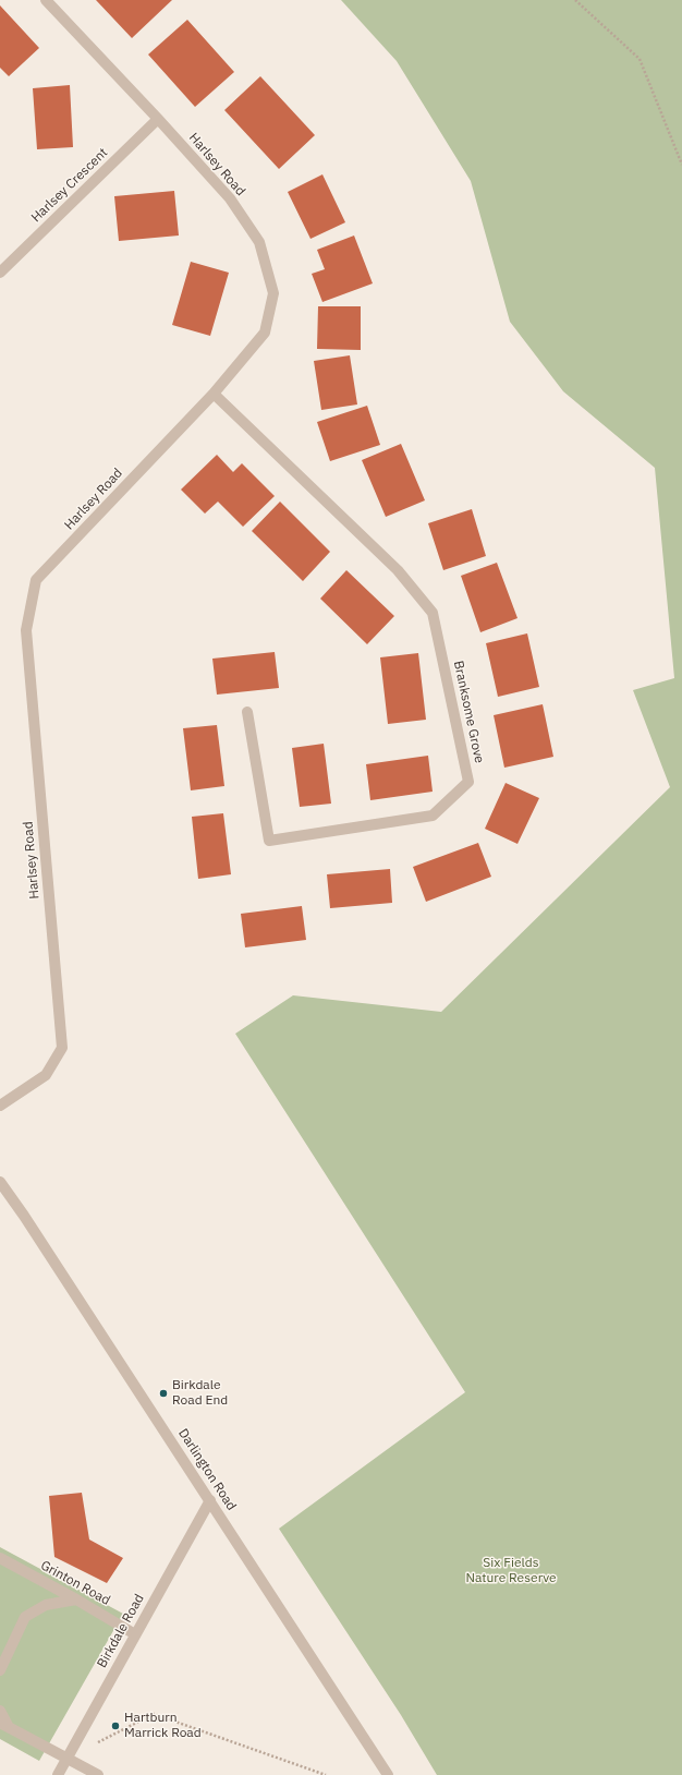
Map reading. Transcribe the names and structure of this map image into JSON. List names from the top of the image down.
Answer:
{
  "streets": {
    "street": [
      "Harlsey Road",
      "Harlsey Crescent",
      "Branksome Grove",
      "Darlington Road",
      "Grinton Road",
      "Birkdale Road"
    ]
  },
  "crossings": [
    ["Harlsey Road", "Harlsey Crescent"],
    ["Harlsey Road", "Branksome Grove"],
    ["Darlington Road", "Birkdale Road"],
    ["Grinton Road", "Birkdale Road"]
  ],
  "parks": ["Six Fields Nature Reserve"],
  "places": ["Birkdale Road End", "Hartburn Marrick Road"]
}
